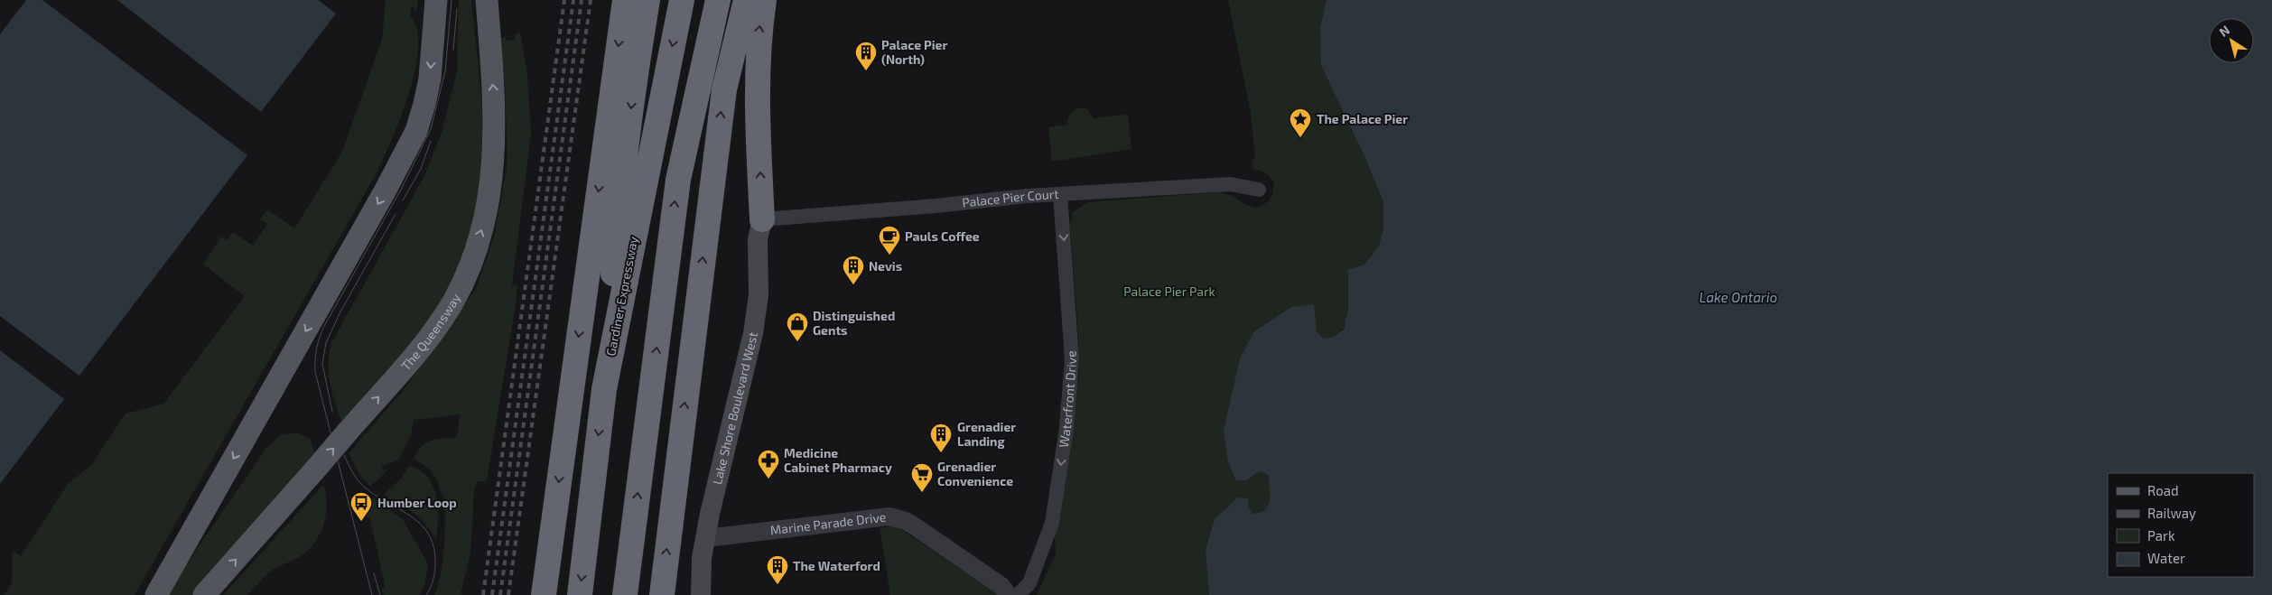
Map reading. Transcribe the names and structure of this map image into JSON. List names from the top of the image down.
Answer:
{
  "streets": {
    "highway": ["Gardiner Expressway"],
    "main road": ["The Queensway", "Lake Shore Boulevard West"],
    "street": ["Palace Pier Court", "Waterfront Drive", "Marine Parade Drive"]
  },
  "crossings": [
    ["Palace Pier Court", "Waterfront Drive"],
    ["Palace Pier Court", "Lake Shore Boulevard West"],
    ["Lake Shore Boulevard West", "Marine Parade Drive"]
  ],
  "one_way": ["Waterfront Drive"],
  "water": ["Lake Ontario"],
  "parks": ["Palace Pier Park"],
  "places": {
    "building": [
      "Palace Pier (North)",
      "Nevis",
      "Grenadier Landing",
      "The Waterford"
    ],
    "place": ["The Palace Pier"],
    "cafe": ["Pauls Coffee"],
    "shop": ["Distinguished Gents"],
    "pharmacy": ["Medicine Cabinet Pharmacy"],
    "supermarket": ["Grenadier Convenience"],
    "bus stop": ["Humber Loop"]
  },
  "legend": [
    "Road",
    "Railway",
    "Park",
    "Water"
  ],
  "north": "top left"
}
